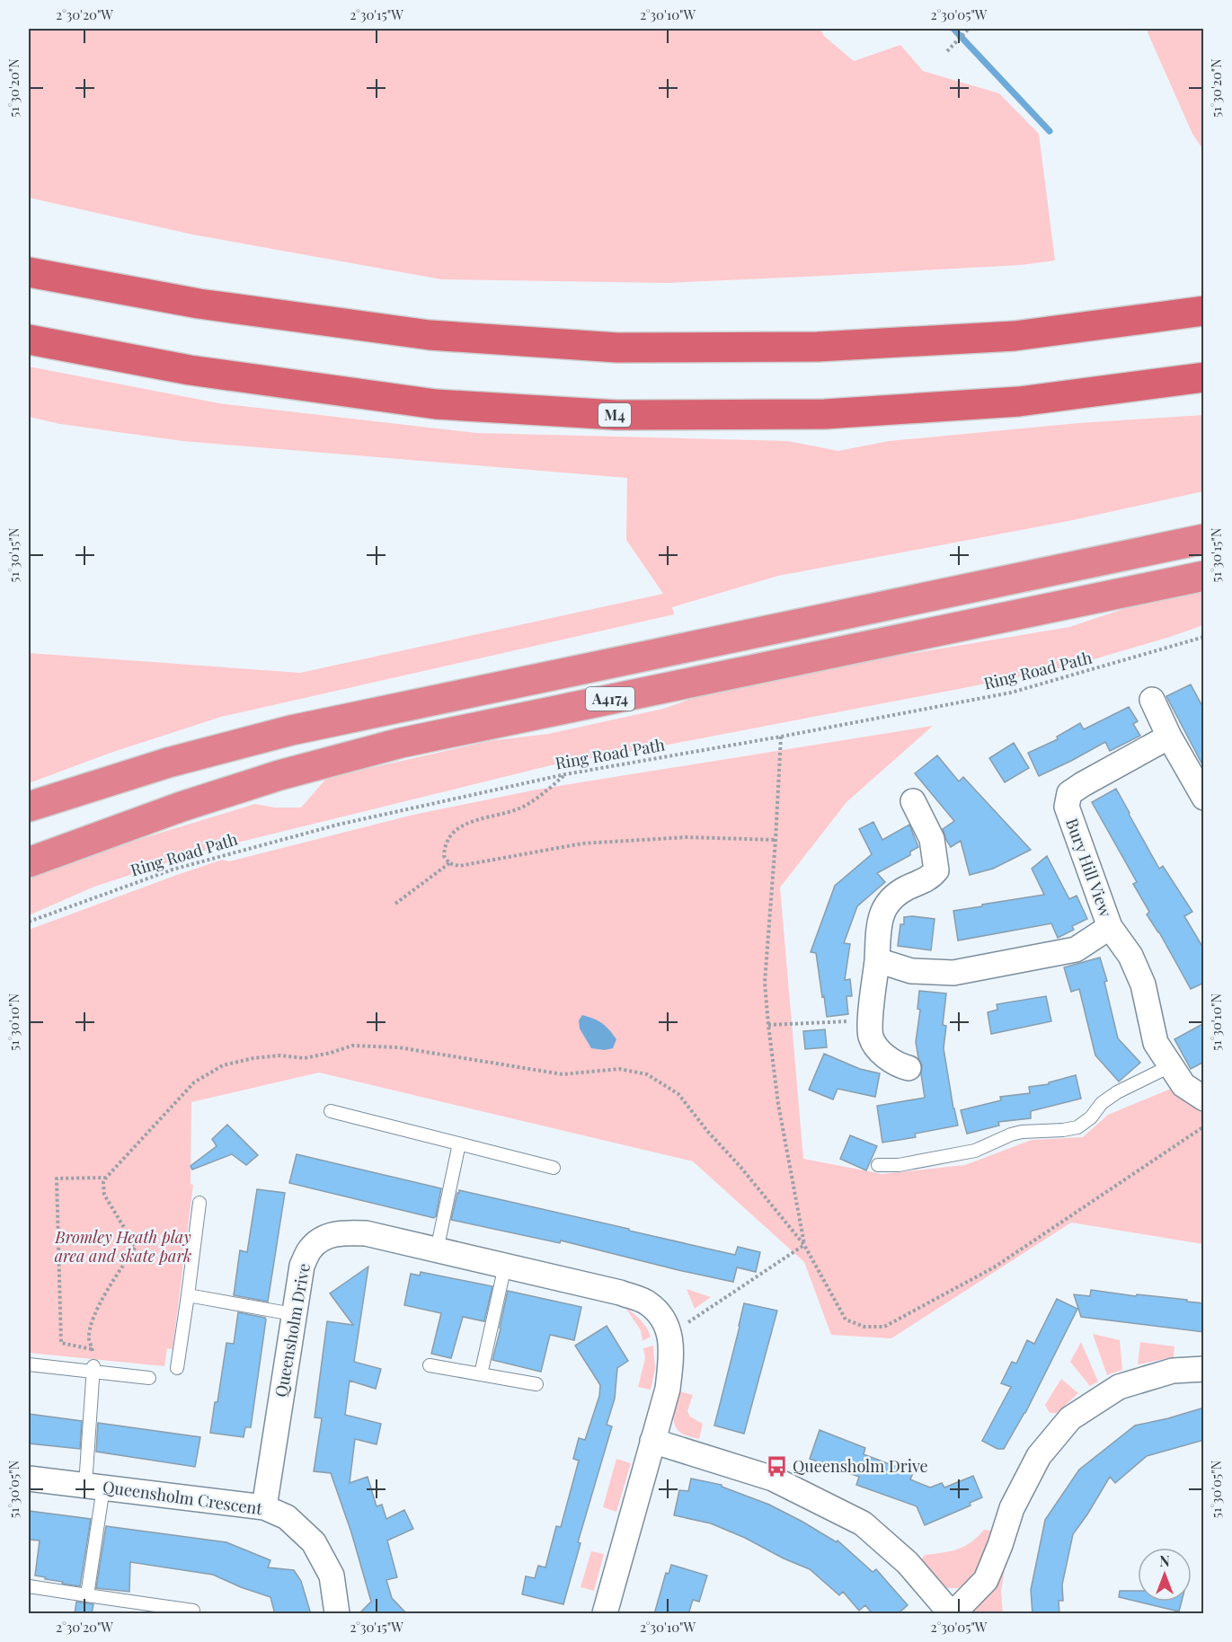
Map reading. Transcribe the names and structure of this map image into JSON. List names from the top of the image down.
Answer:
{
  "streets": {
    "highway": ["M4", "A4174"],
    "street": ["Bury Hill View", "Queensholm Drive", "Queensholm Crescent"],
    "path": ["Ring Road Path"]
  },
  "crossings": [
    ["Queensholm Drive", "Queensholm Crescent"]
  ],
  "parks": ["Bromley Heath play area and skate park"],
  "places": {
    "bus stop": ["Queensholm Drive"]
  },
  "north": "top",
  "coordinates": [
    "2°30'20\"W",
    "2°30'15\"W",
    "2°30'10\"W",
    "2°30'05\"W",
    "51°30'20\"N",
    "51°30'15\"N",
    "51°30'10\"N",
    "51°30'05\"N"
  ]
}
